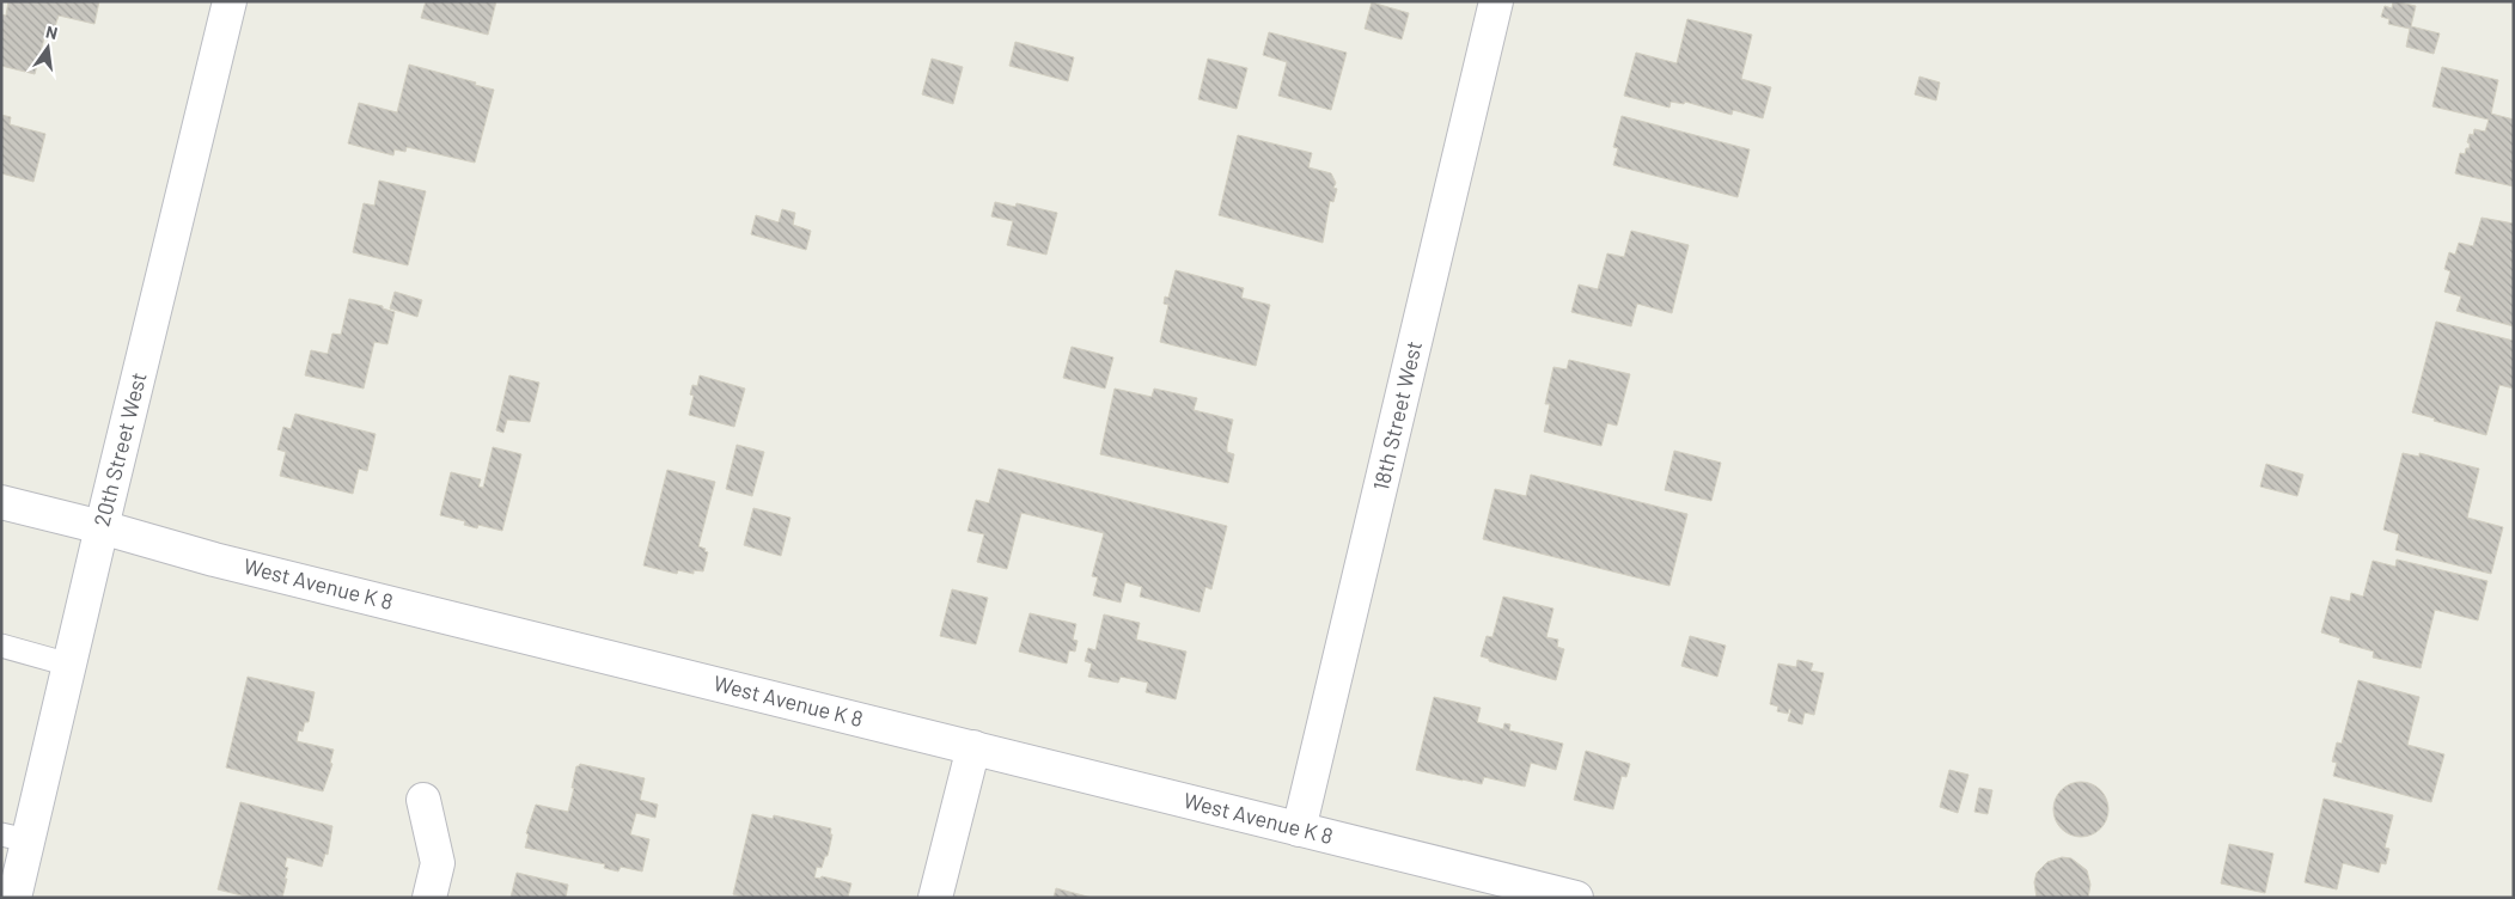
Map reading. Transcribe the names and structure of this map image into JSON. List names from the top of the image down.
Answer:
{
  "streets": {
    "street": ["18th Street West", "20th Street West", "West Avenue K 8"]
  },
  "crossings": [
    ["18th Street West", "West Avenue K 8"],
    ["20th Street West", "West Avenue K 8"]
  ],
  "north": "top"
}
